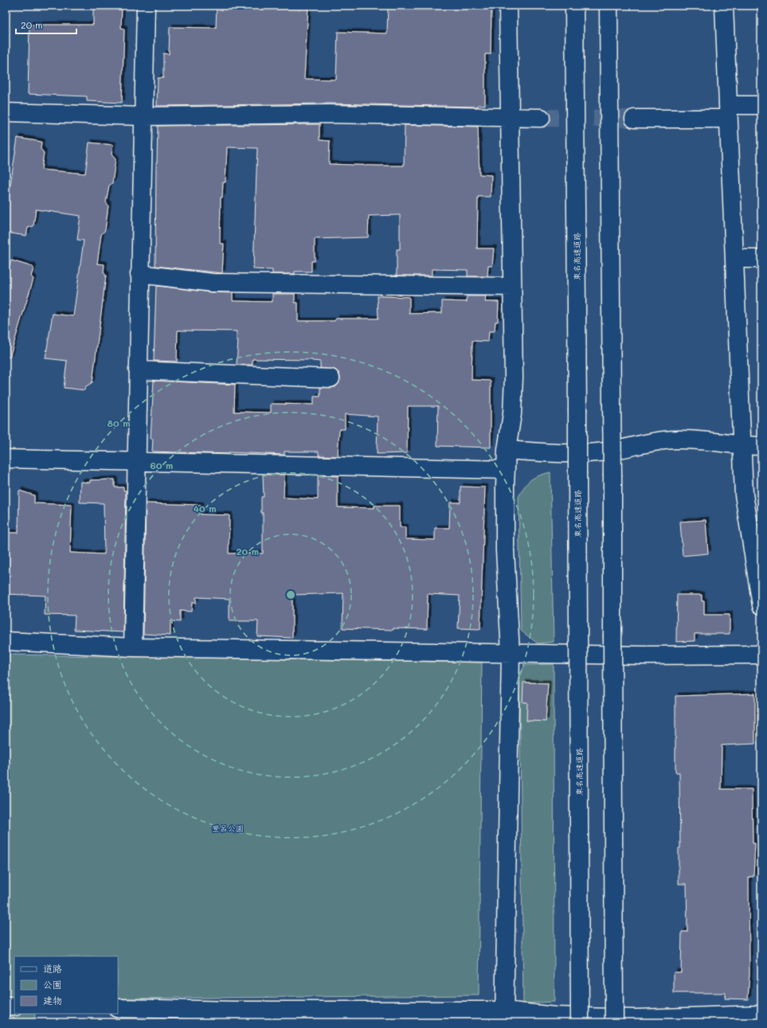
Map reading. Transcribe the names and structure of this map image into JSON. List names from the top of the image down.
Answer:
{
  "streets": {
    "main road": ["東名高速道路"]
  },
  "parks": ["登呂公園"],
  "legend": ["道路", "公園", "建物"],
  "scale_bar": "20 m",
  "rings": [
    "80 m",
    "60 m",
    "40 m",
    "20 m"
  ]
}
